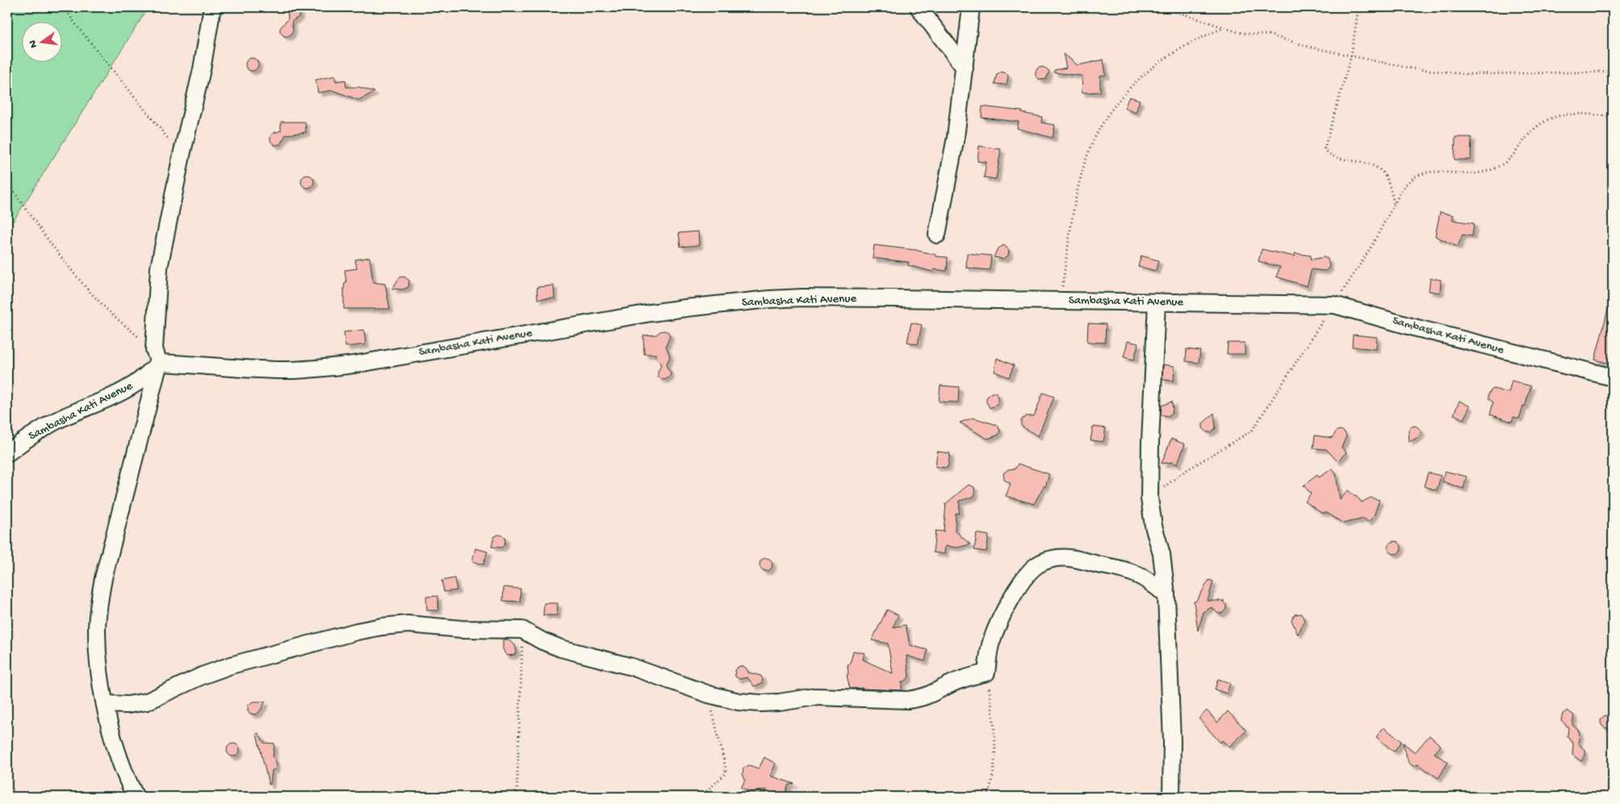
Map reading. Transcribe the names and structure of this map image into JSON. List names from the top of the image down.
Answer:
{
  "streets": {
    "street": ["Sambasha Kati Avenue"]
  },
  "north": "left"
}
